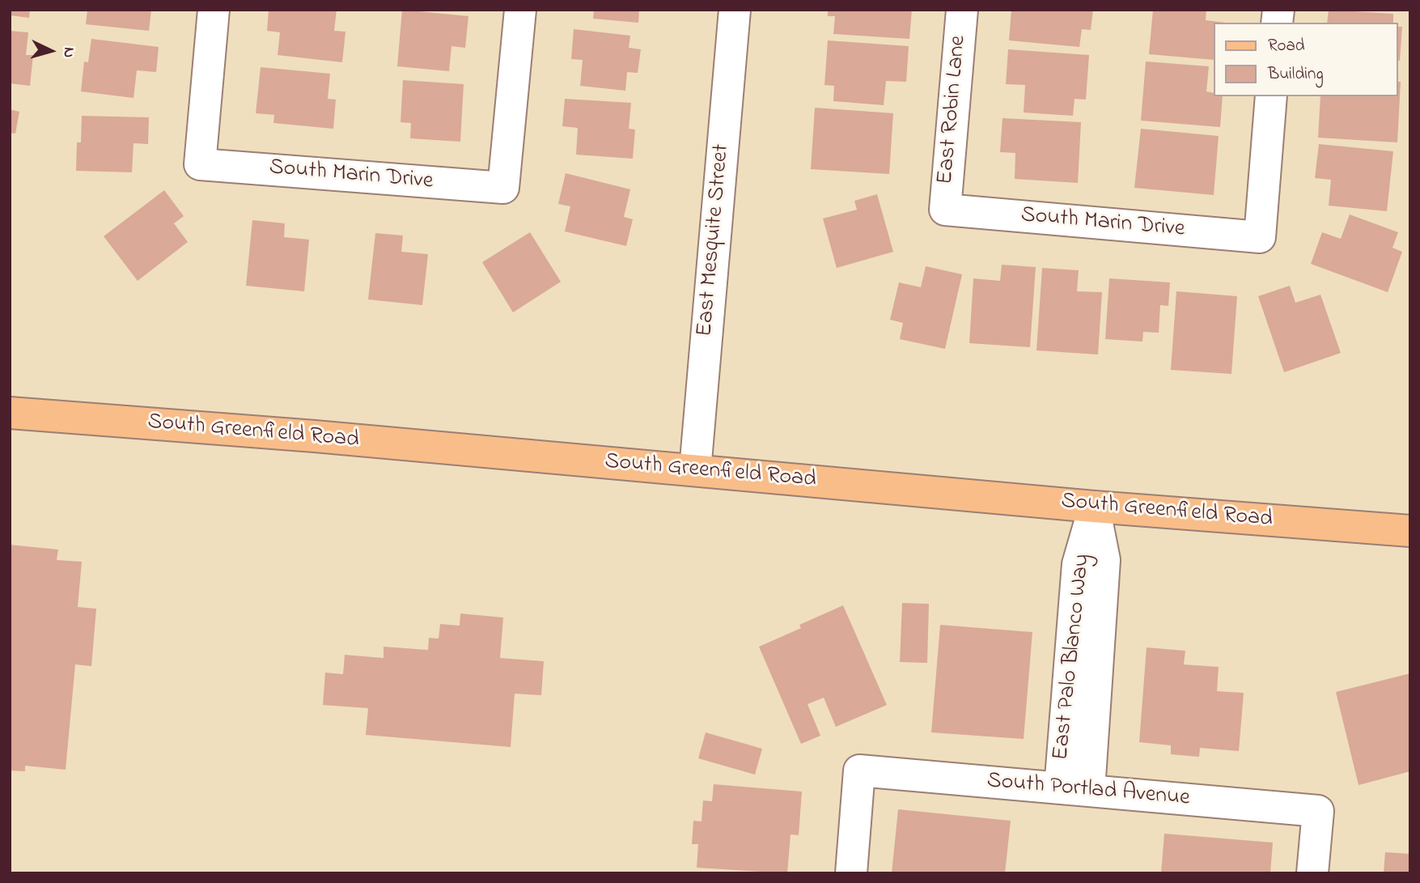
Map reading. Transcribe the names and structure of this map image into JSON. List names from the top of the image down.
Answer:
{
  "streets": {
    "main road": ["South Greenfield Road"],
    "street": [
      "East Robin Lane",
      "South Marin Drive",
      "East Mesquite Street",
      "East Palo Blanco Way",
      "South Portlad Avenue"
    ]
  },
  "crossings": [
    ["East Robin Lane", "South Marin Drive"],
    ["East Mesquite Street", "South Greenfield Road"],
    ["South Greenfield Road", "East Palo Blanco Way"],
    ["East Palo Blanco Way", "South Portlad Avenue"]
  ],
  "legend": ["Road", "Building"],
  "north": "right"
}
